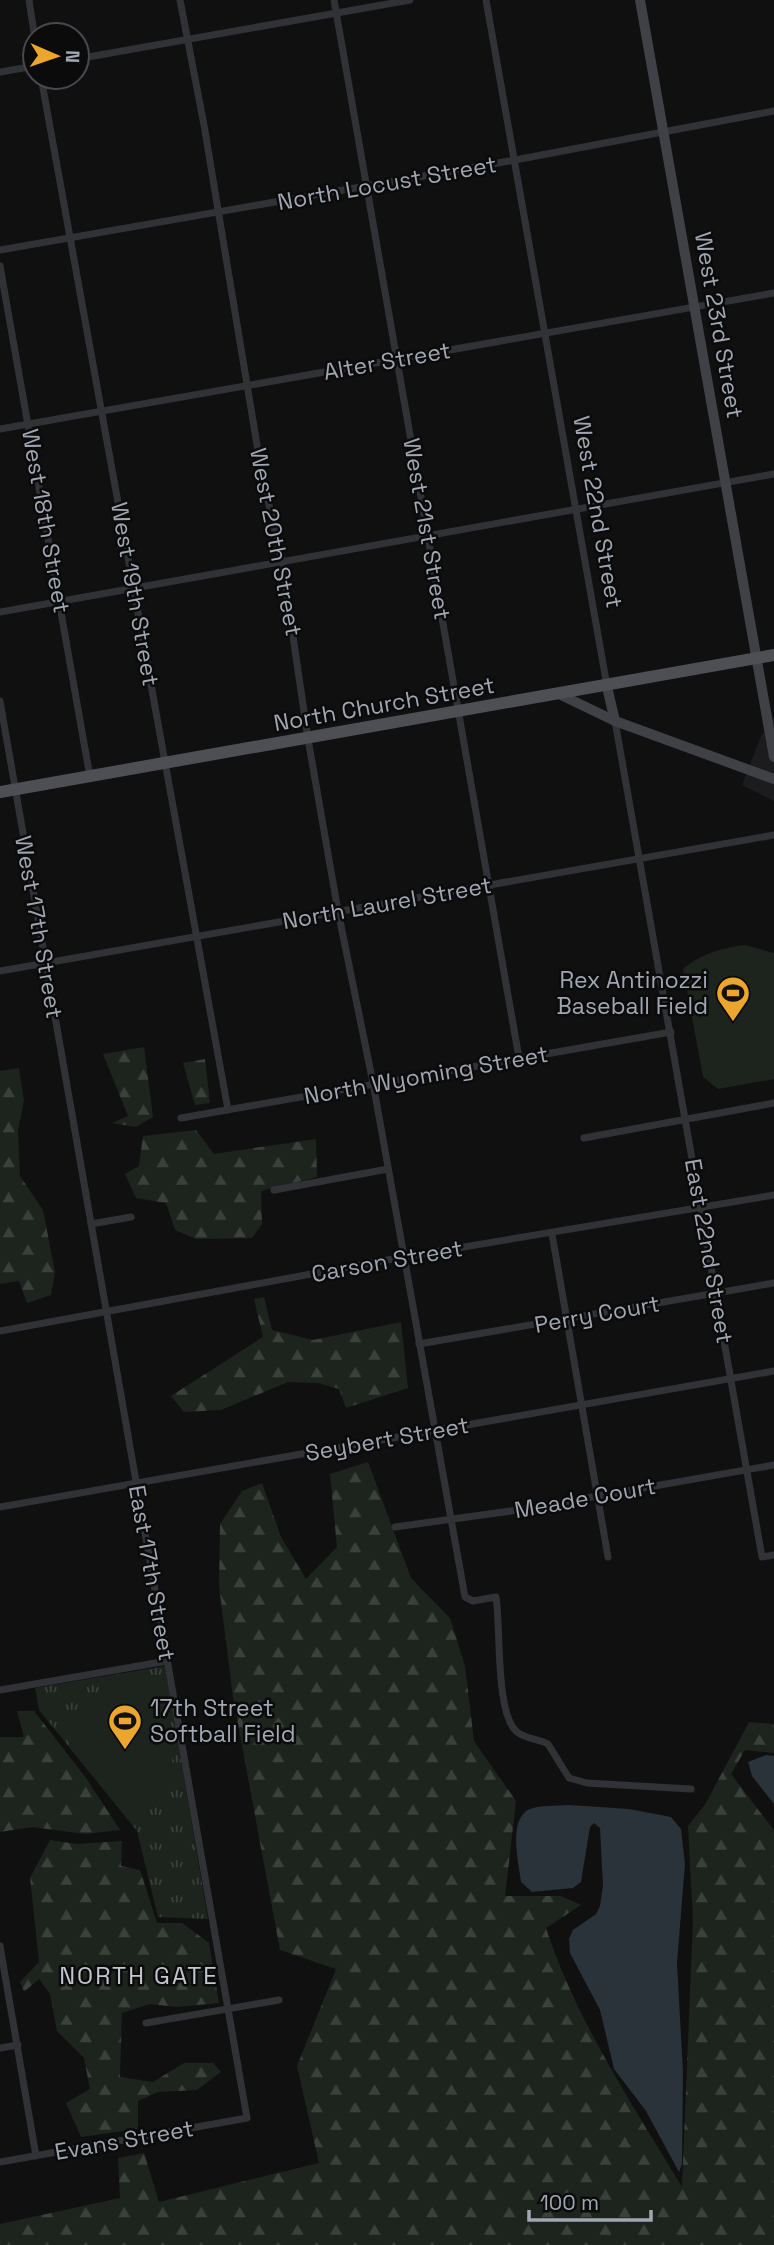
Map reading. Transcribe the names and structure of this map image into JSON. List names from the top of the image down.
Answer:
{
  "streets": {
    "main road": ["North Church Street"],
    "street": [
      "North Locust Street",
      "West 23rd Street",
      "Alter Street",
      "West 22nd Street",
      "West 18th Street",
      "West 21st Street",
      "West 20th Street",
      "West 19th Street",
      "North Laurel Street",
      "West 17th Street",
      "North Wyoming Street",
      "East 22nd Street",
      "Carson Street",
      "Perry Court",
      "Seybert Street",
      "Meade Court",
      "East 17th Street",
      "Evans Street"
    ]
  },
  "crossings": [
    ["North Locust Street", "West 23rd Street"],
    ["North Locust Street", "West 22nd Street"],
    ["North Locust Street", "West 21st Street"],
    ["North Locust Street", "West 20th Street"],
    ["North Locust Street", "West 19th Street"],
    ["West 23rd Street", "Alter Street"],
    ["West 23rd Street", "North Church Street"],
    ["Alter Street", "West 22nd Street"],
    ["Alter Street", "West 18th Street"],
    ["Alter Street", "West 21st Street"],
    ["Alter Street", "West 20th Street"],
    ["Alter Street", "West 19th Street"],
    ["West 22nd Street", "North Church Street"],
    ["West 22nd Street", "North Laurel Street"],
    ["West 22nd Street", "North Wyoming Street"],
    ["West 22nd Street", "East 22nd Street"],
    ["West 18th Street", "North Church Street"],
    ["West 21st Street", "North Church Street"],
    ["West 21st Street", "North Laurel Street"],
    ["West 21st Street", "North Wyoming Street"],
    ["West 20th Street", "North Church Street"],
    ["West 20th Street", "North Laurel Street"],
    ["West 20th Street", "North Wyoming Street"],
    ["West 20th Street", "Carson Street"],
    ["West 20th Street", "Perry Court"],
    ["West 20th Street", "Seybert Street"],
    ["West 20th Street", "Meade Court"],
    ["West 19th Street", "North Church Street"],
    ["West 19th Street", "North Laurel Street"],
    ["West 19th Street", "North Wyoming Street"],
    ["North Church Street", "West 17th Street"],
    ["North Laurel Street", "West 17th Street"],
    ["West 17th Street", "East 17th Street"],
    ["North Wyoming Street", "East 22nd Street"],
    ["East 22nd Street", "Carson Street"],
    ["East 22nd Street", "Perry Court"],
    ["East 22nd Street", "Seybert Street"],
    ["East 22nd Street", "Meade Court"],
    ["Carson Street", "East 17th Street"],
    ["Seybert Street", "East 17th Street"],
    ["East 17th Street", "Evans Street"]
  ],
  "districts": ["NORTH GATE"],
  "places": {
    "sports": ["Rex Antinozzi Baseball Field", "17th Street Softball Field"]
  },
  "scale_bar": "100 m",
  "north": "right"
}
